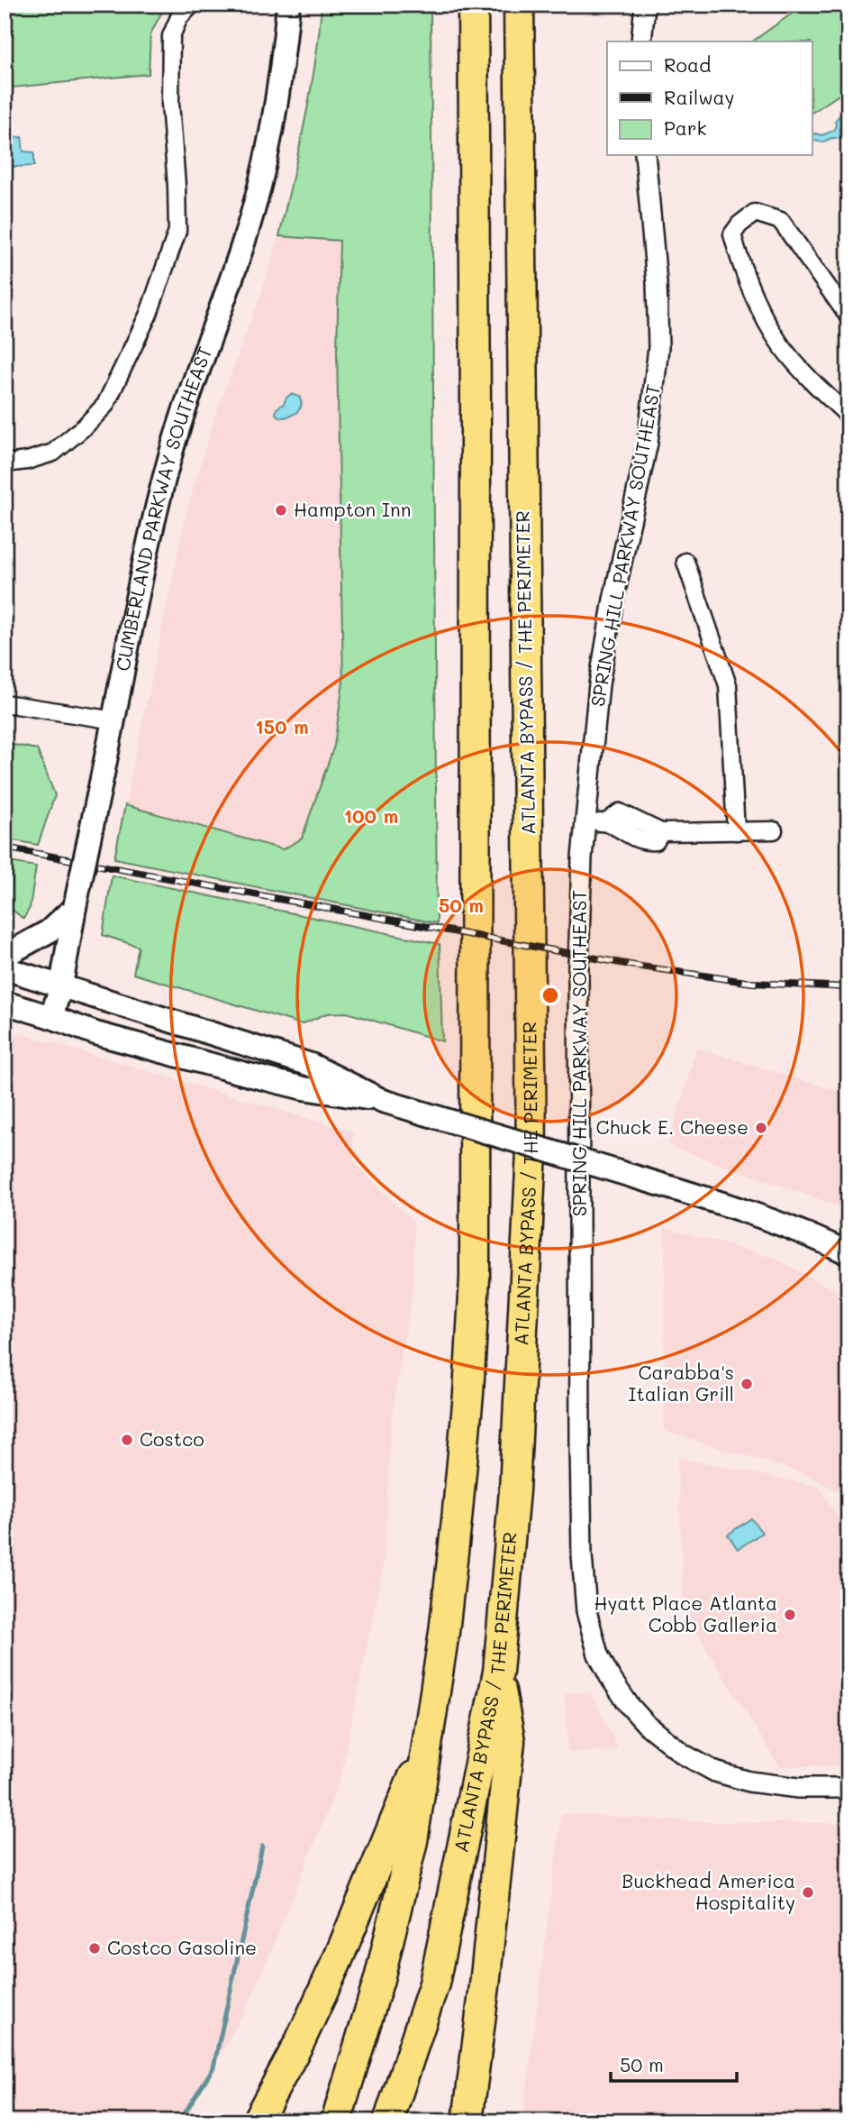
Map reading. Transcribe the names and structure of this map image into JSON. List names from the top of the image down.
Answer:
{
  "streets": {
    "highway": ["ATLANTA BYPASS / THE PERIMETER"],
    "main road": ["CUMBERLAND PARKWAY SOUTHEAST"],
    "street": ["SPRING HILL PARKWAY SOUTHEAST"]
  },
  "places": [
    "Hampton Inn",
    "Chuck E. Cheese",
    "Carabba's Italian Grill",
    "Costco",
    "Hyatt Place Atlanta Cobb Galleria",
    "Buckhead America Hospitality",
    "Costco Gasoline"
  ],
  "legend": ["Road", "Railway", "Park"],
  "scale_bar": "50 m",
  "rings": ["150 m", "100 m", "50 m"]
}
